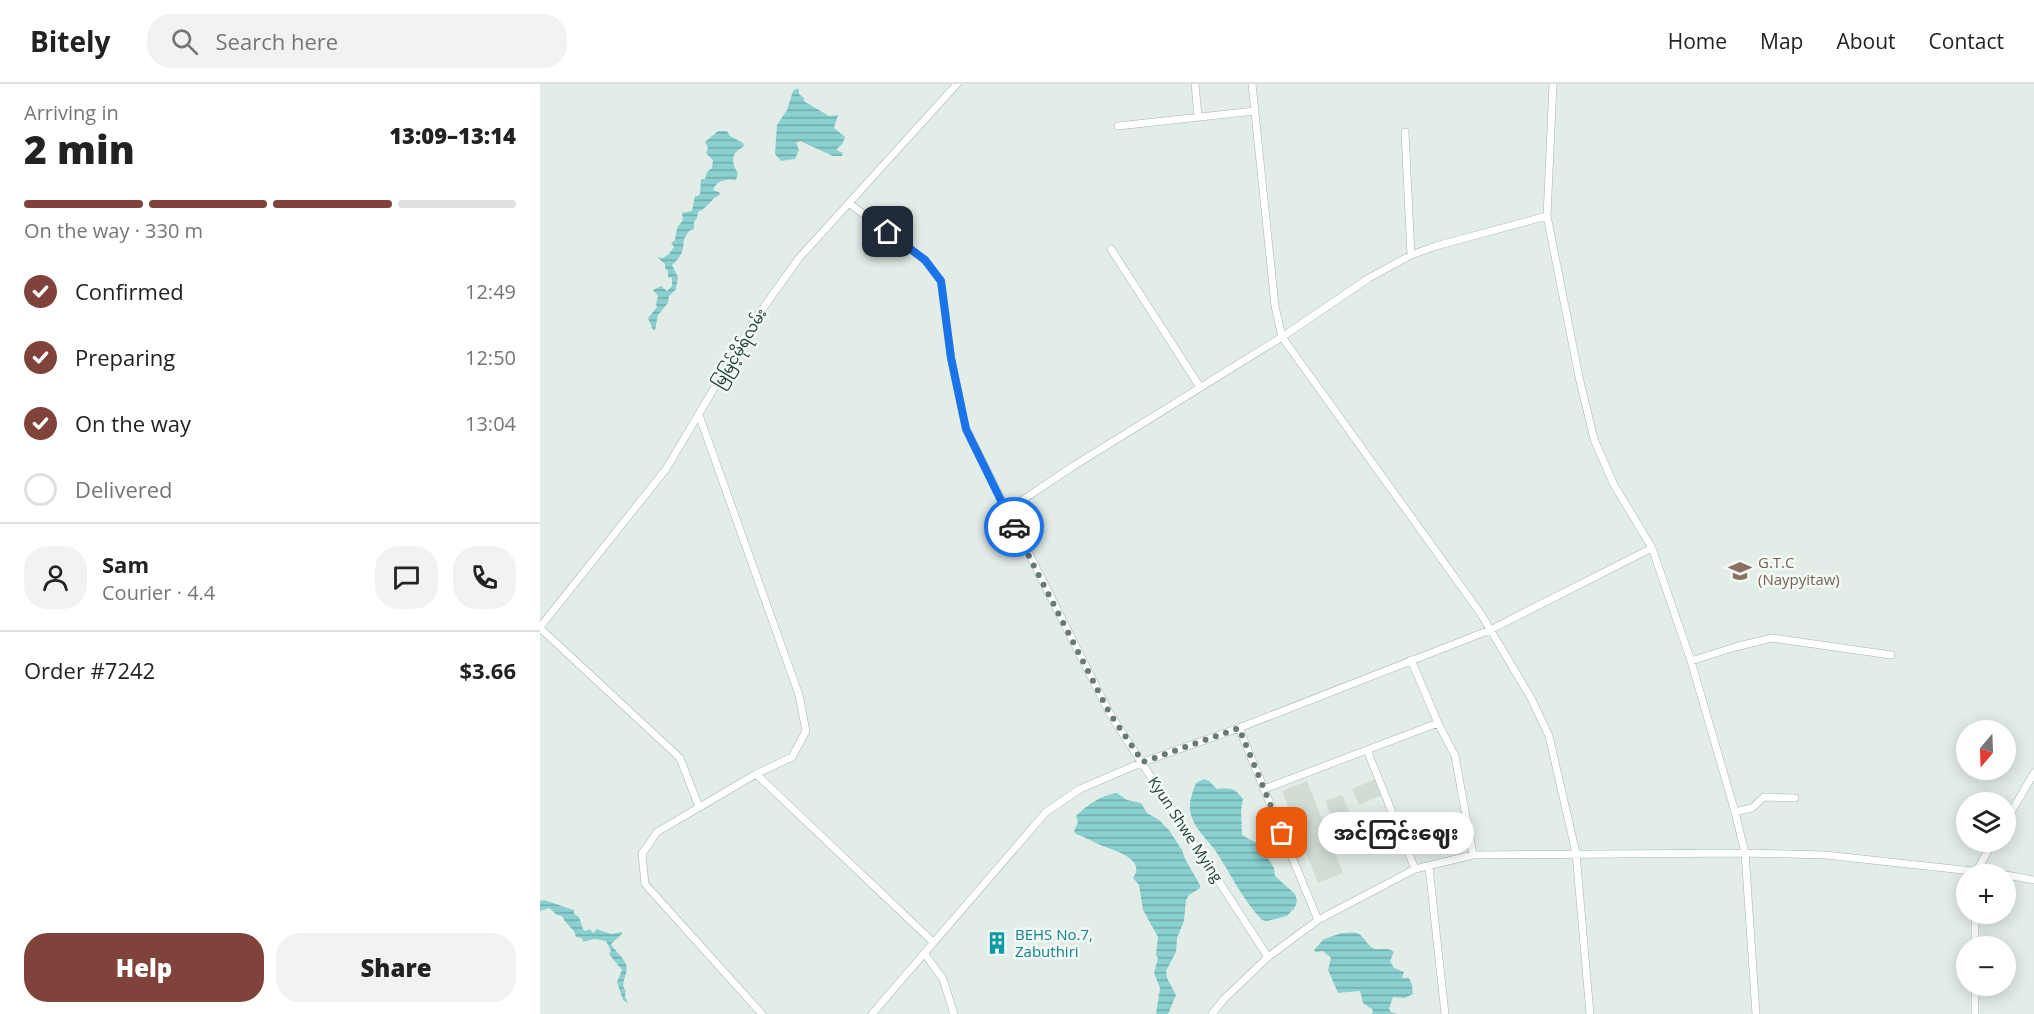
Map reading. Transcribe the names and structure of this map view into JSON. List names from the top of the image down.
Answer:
{
  "streets": {
    "street": ["မြမြင့်မိုရ်လမ်း", "Kyun Shwe Mying"]
  },
  "crossings": [
    ["မြမြင့်မိုရ်လမ်း", "Kyun Shwe Mying"]
  ],
  "places": {
    "school or university": ["G.T.C (Naypyitaw)"],
    "other": ["အင်ကြင်းဈေး"],
    "building": ["BEHS No.7, Zabuthiri"]
  },
  "north": "bottom",
  "page": {
    "header": "Bitely",
    "search": "Search here",
    "nav": [
      "Home",
      "Map",
      "About",
      "Contact"
    ],
    "heading": ["2 min", "Arriving in", "13:09–13:14"],
    "panel": [
      "Sam",
      "Courier · 4.4",
      "Order #7242",
      "$3.66"
    ],
    "bar": "On the way · 330 m",
    "list": [
      ["Confirmed", "12:49"],
      ["Preparing", "12:50"],
      ["On the way", "13:04"],
      "Delivered"
    ],
    "map_buttons": ["+", "−"],
    "bubble": "အင်ကြင်းဈေး",
    "buttons": ["Help", "Share"]
  }
}
